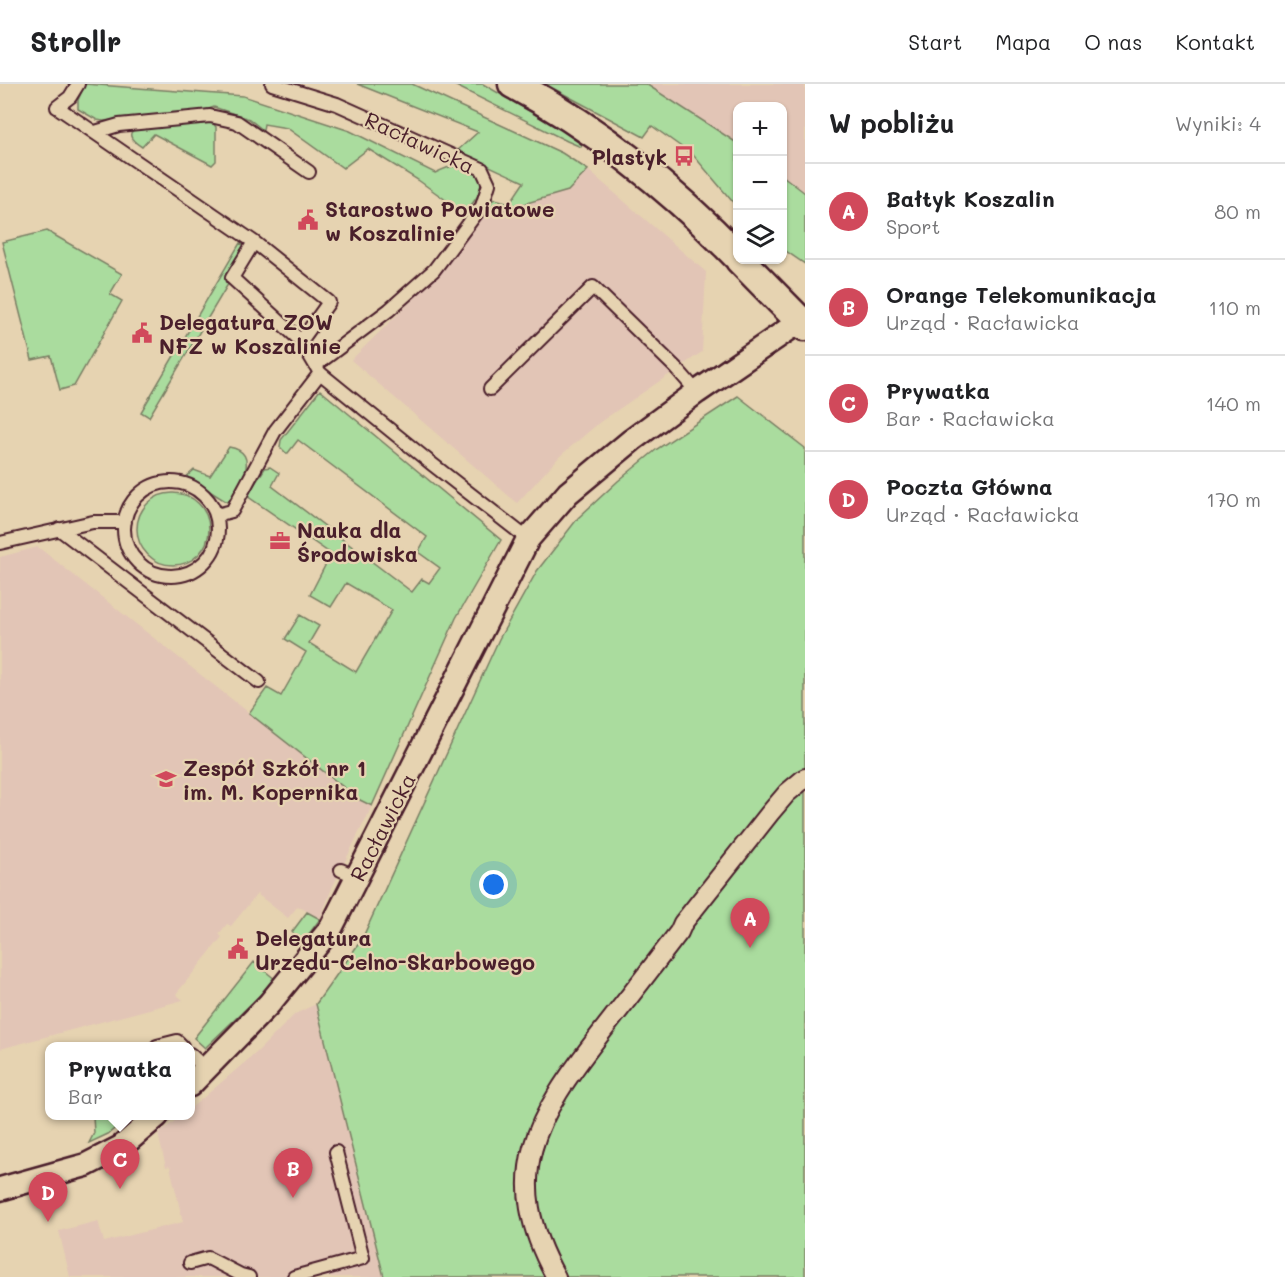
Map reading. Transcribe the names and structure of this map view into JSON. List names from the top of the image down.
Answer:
{
  "streets": {
    "street": ["Racławicka"]
  },
  "places": {
    "bus stop": ["Plastyk"],
    "public building": ["Starostwo Powiatowe w Koszalinie", "Delegatura ZOW NFZ w Koszalinie", "Delegatura Urzędu-Celno-Skarbowego"],
    "office": ["Nauka dla Środowiska"],
    "school or university": ["Zespół Szkół nr 1 im. M. Kopernika"]
  },
  "page": {
    "header": "Strollr",
    "nav": [
      "Start",
      "Mapa",
      "O nas",
      "Kontakt"
    ],
    "heading": ["W pobliżu", "Wyniki: 4"],
    "map_buttons": ["+", "−"],
    "list": [
      {
        "mark": "A",
        "name": "Bałtyk Koszalin",
        "note": "Sport",
        "value": "80 m"
      },
      {
        "mark": "B",
        "name": "Orange Telekomunikacja",
        "note": "Urząd · Racławicka",
        "value": "110 m"
      },
      {
        "mark": "C",
        "name": "Prywatka",
        "note": "Bar · Racławicka",
        "value": "140 m"
      },
      {
        "mark": "D",
        "name": "Poczta Główna",
        "note": "Urząd · Racławicka",
        "value": "170 m"
      }
    ],
    "pins": [
      "A",
      "C",
      "B",
      "D"
    ],
    "popup": ["Prywatka", "Bar"]
  }
}
